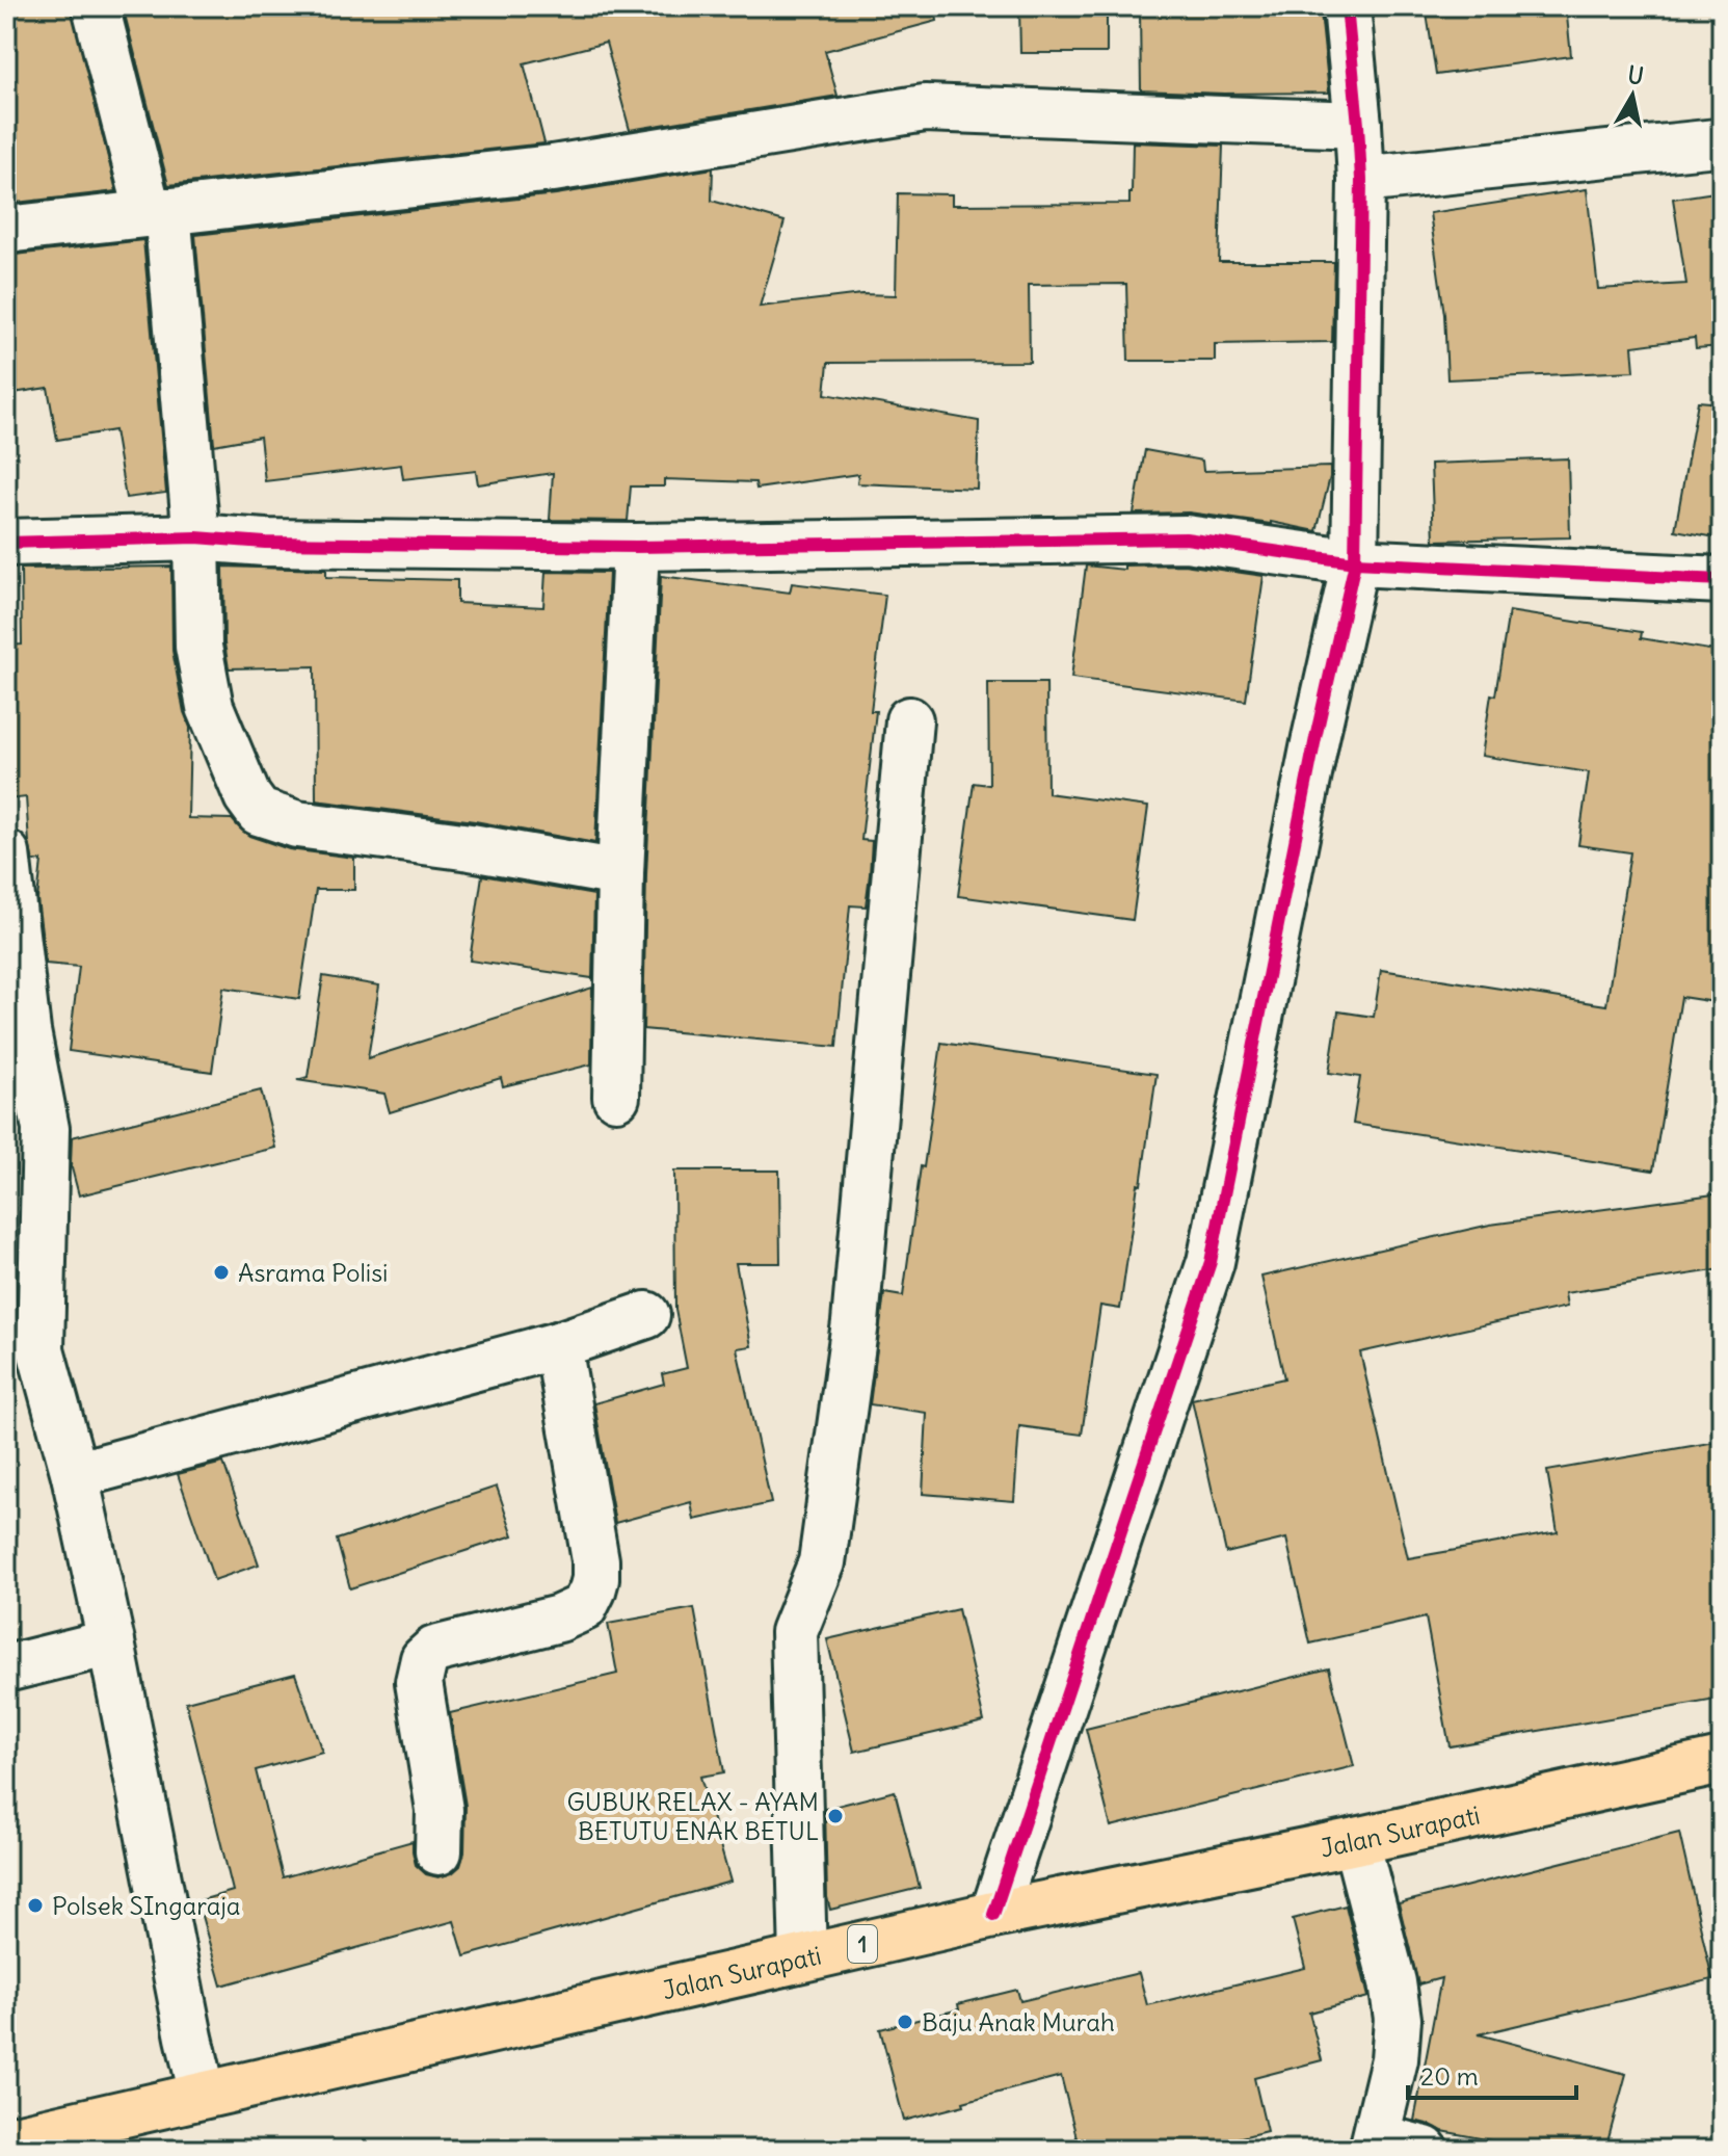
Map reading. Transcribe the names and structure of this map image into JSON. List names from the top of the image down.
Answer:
{
  "streets": {
    "highway": ["Jalan Surapati", "1"]
  },
  "places": [
    "Asrama Polisi",
    "GUBUK RELAX - AYAM BETUTU ENAK BETUL",
    "Polsek SIngaraja",
    "Baju Anak Murah"
  ],
  "scale_bar": "20 m",
  "north": "top"
}
